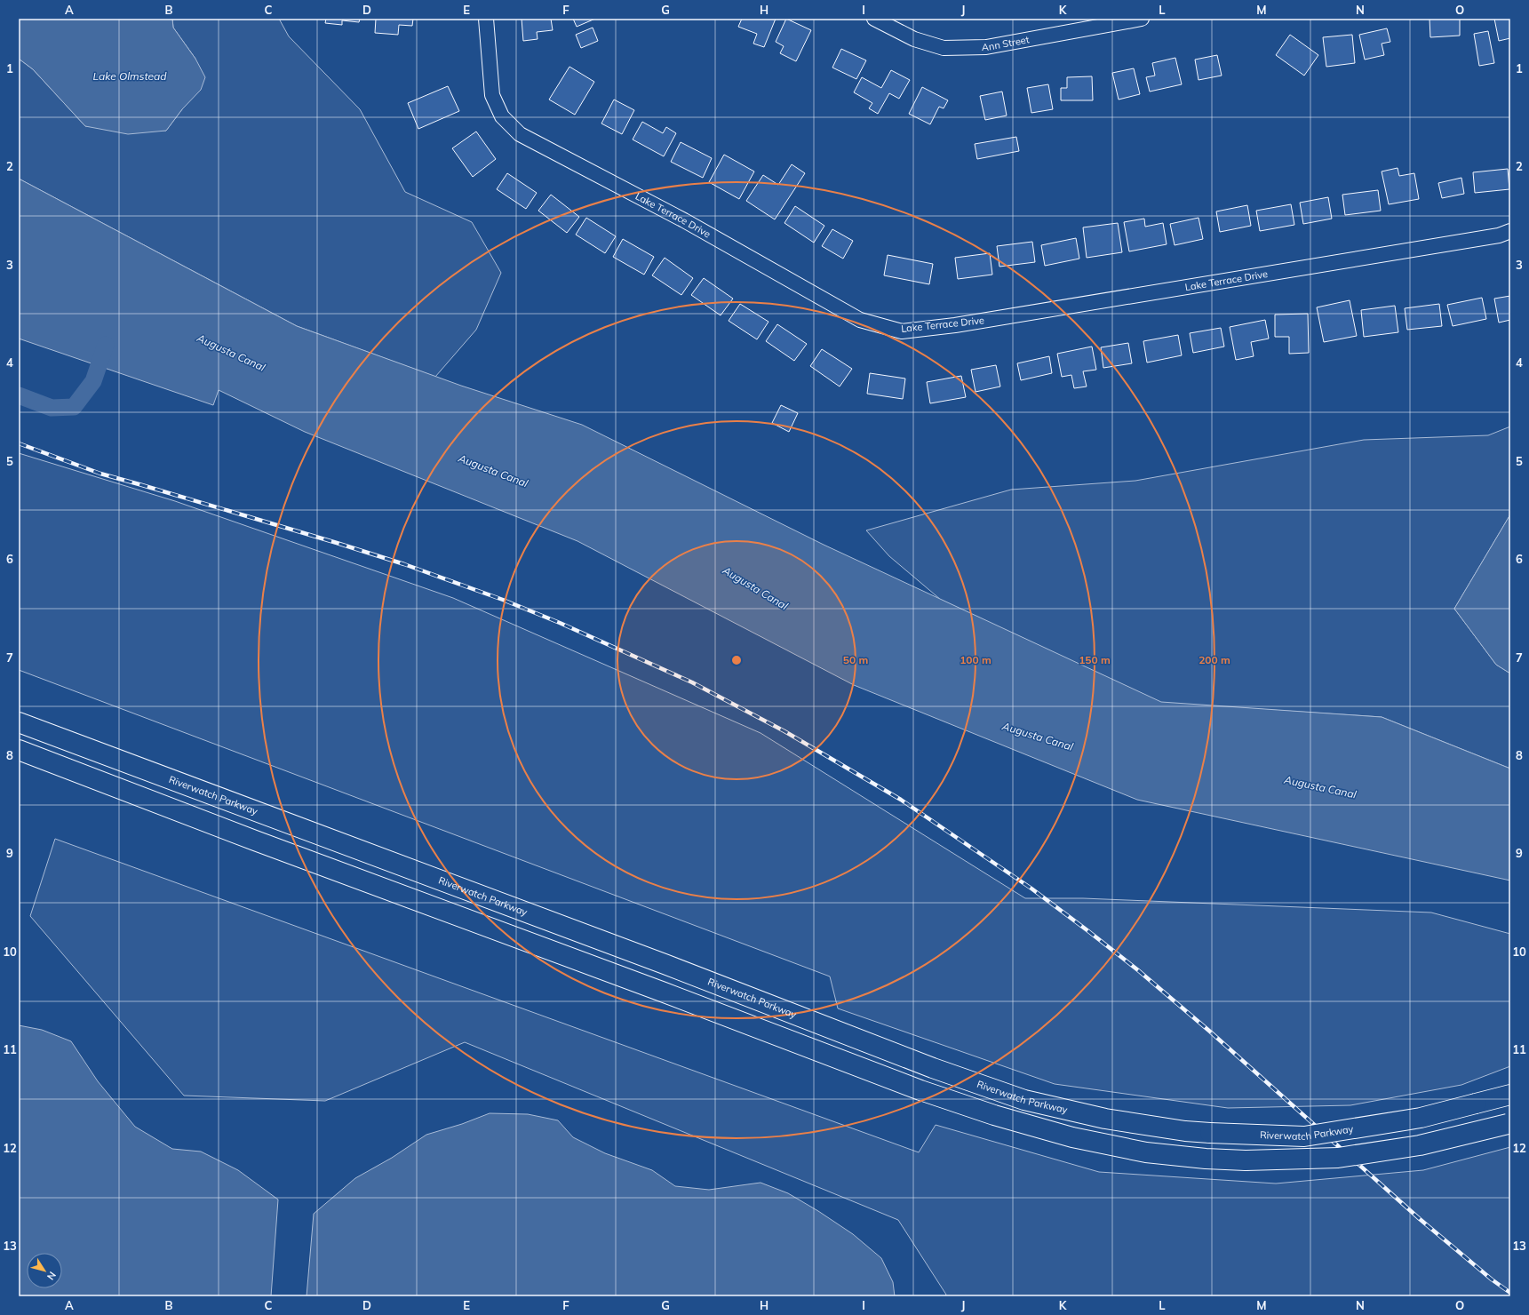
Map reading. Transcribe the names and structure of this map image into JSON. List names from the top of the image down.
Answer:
{
  "streets": {
    "main road": ["Riverwatch Parkway"],
    "street": ["Ann Street", "Lake Terrace Drive"]
  },
  "water": ["Lake Olmstead", "Augusta Canal"],
  "north": "bottom right",
  "grid": {
    "columns": [
      "A",
      "B",
      "C",
      "D",
      "E",
      "F",
      "G",
      "H",
      "I",
      "J",
      "K",
      "L",
      "M",
      "N",
      "O"
    ],
    "rows": [
      "1",
      "2",
      "3",
      "4",
      "5",
      "6",
      "7",
      "8",
      "9",
      "10",
      "11",
      "12",
      "13"
    ]
  },
  "rings": [
    "50 m",
    "100 m",
    "150 m",
    "200 m"
  ]
}
